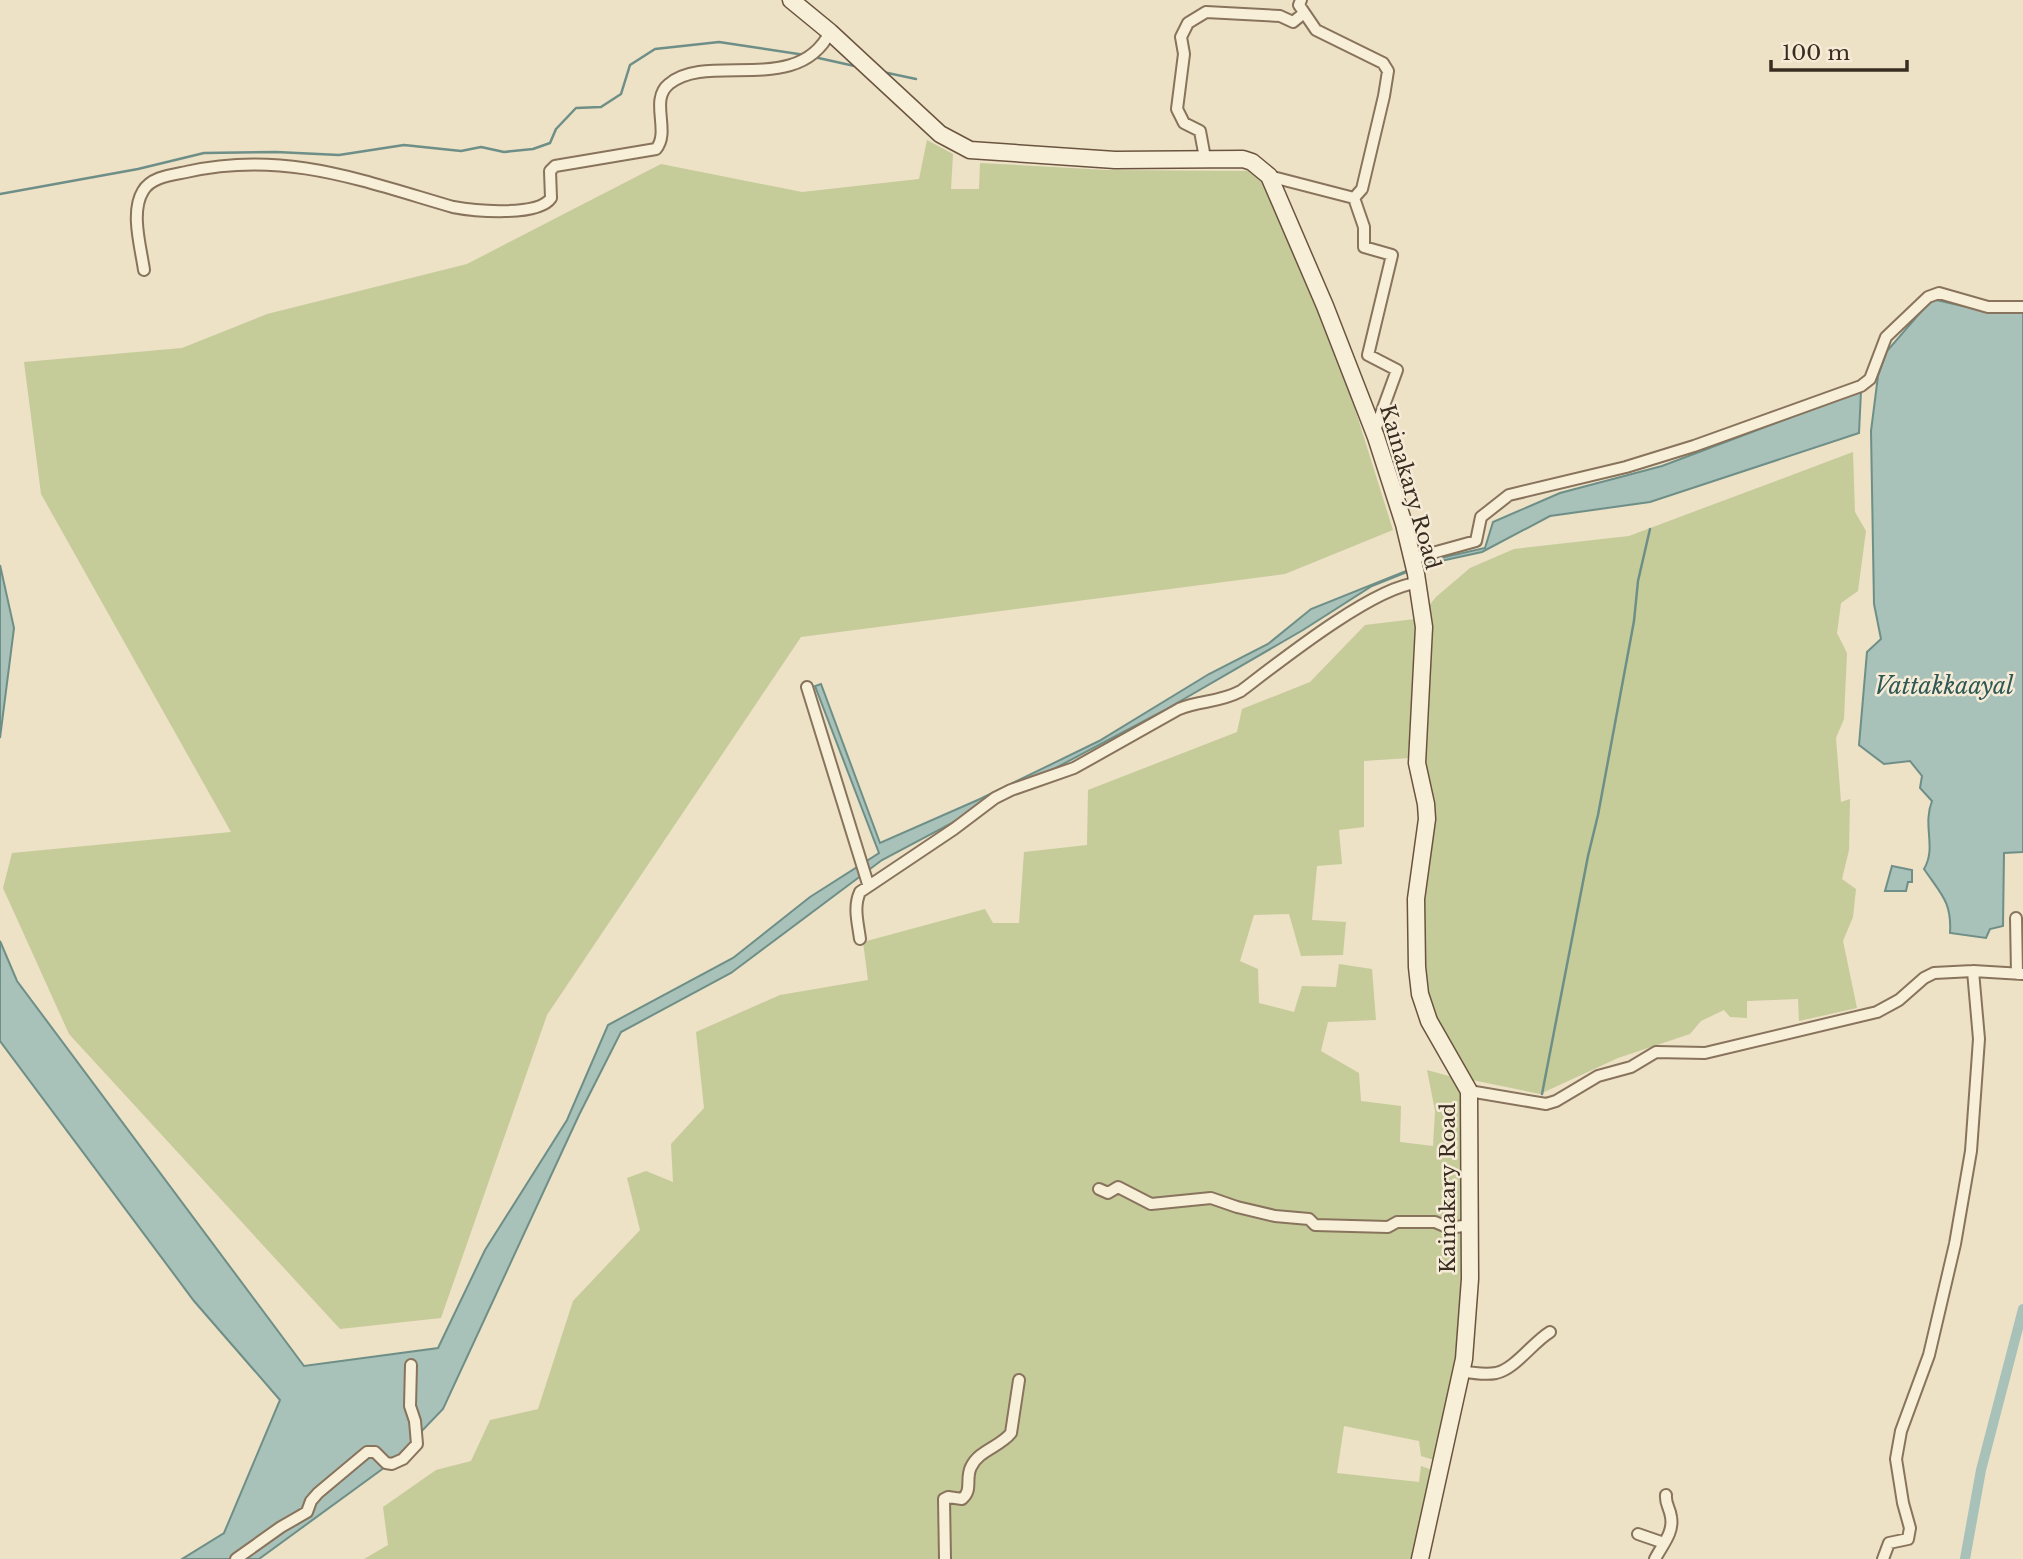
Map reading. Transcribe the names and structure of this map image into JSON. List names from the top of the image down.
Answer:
{
  "streets": {
    "main road": ["Kainakary Road"]
  },
  "water": ["Vattakkaayal"],
  "scale_bar": "100 m"
}
